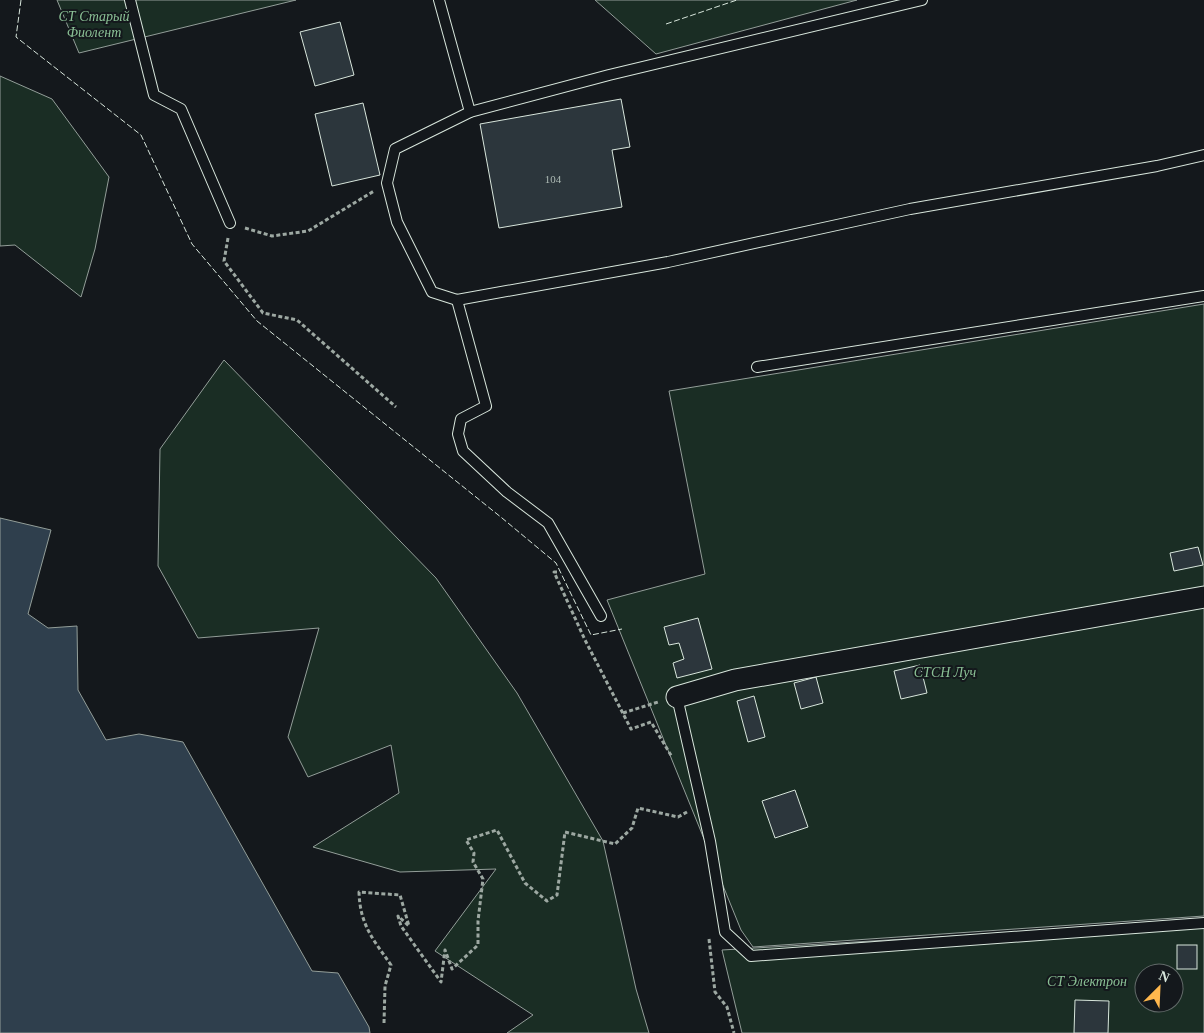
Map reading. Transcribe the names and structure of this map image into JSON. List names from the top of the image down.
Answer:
{
  "parks": ["СТ Старый Фиолент", "СТСН Луч", "СТ Электрон"],
  "house_numbers": ["104"],
  "north": "top right"
}
